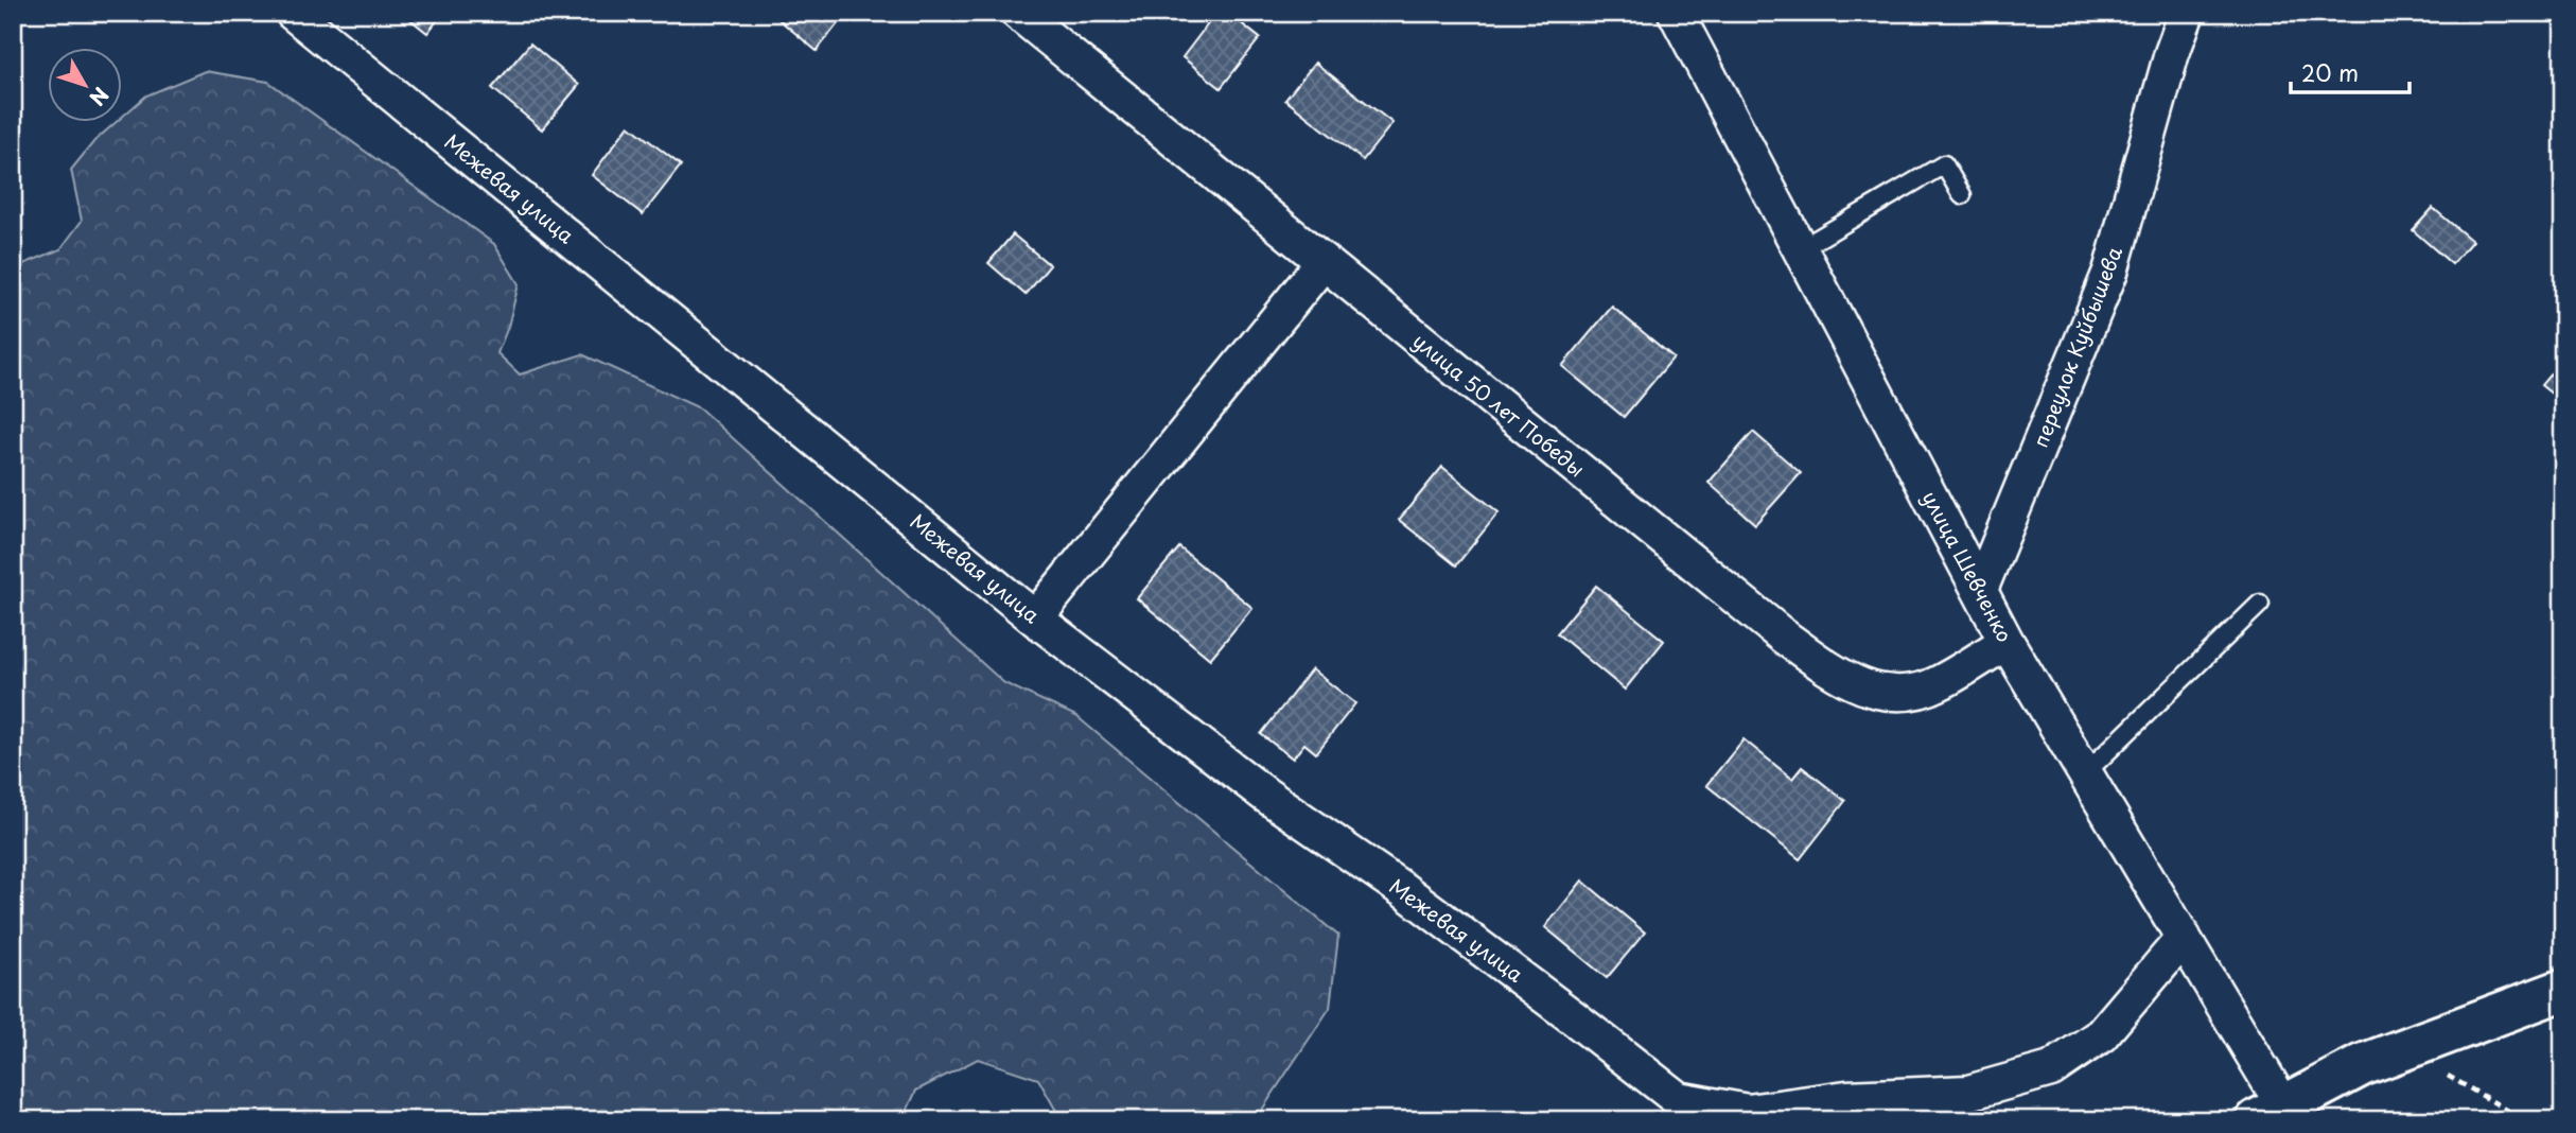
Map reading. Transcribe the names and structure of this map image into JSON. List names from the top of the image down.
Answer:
{
  "streets": {
    "street": [
      "Межевая улица",
      "переулок Куйбышева",
      "улица 50 лет Победы",
      "улица Шевченко"
    ]
  },
  "crossings": [
    ["Межевая улица", "улица Шевченко"],
    ["переулок Куйбышева", "улица Шевченко"],
    ["улица 50 лет Победы", "улица Шевченко"]
  ],
  "scale_bar": "20 m",
  "north": "bottom right"
}
